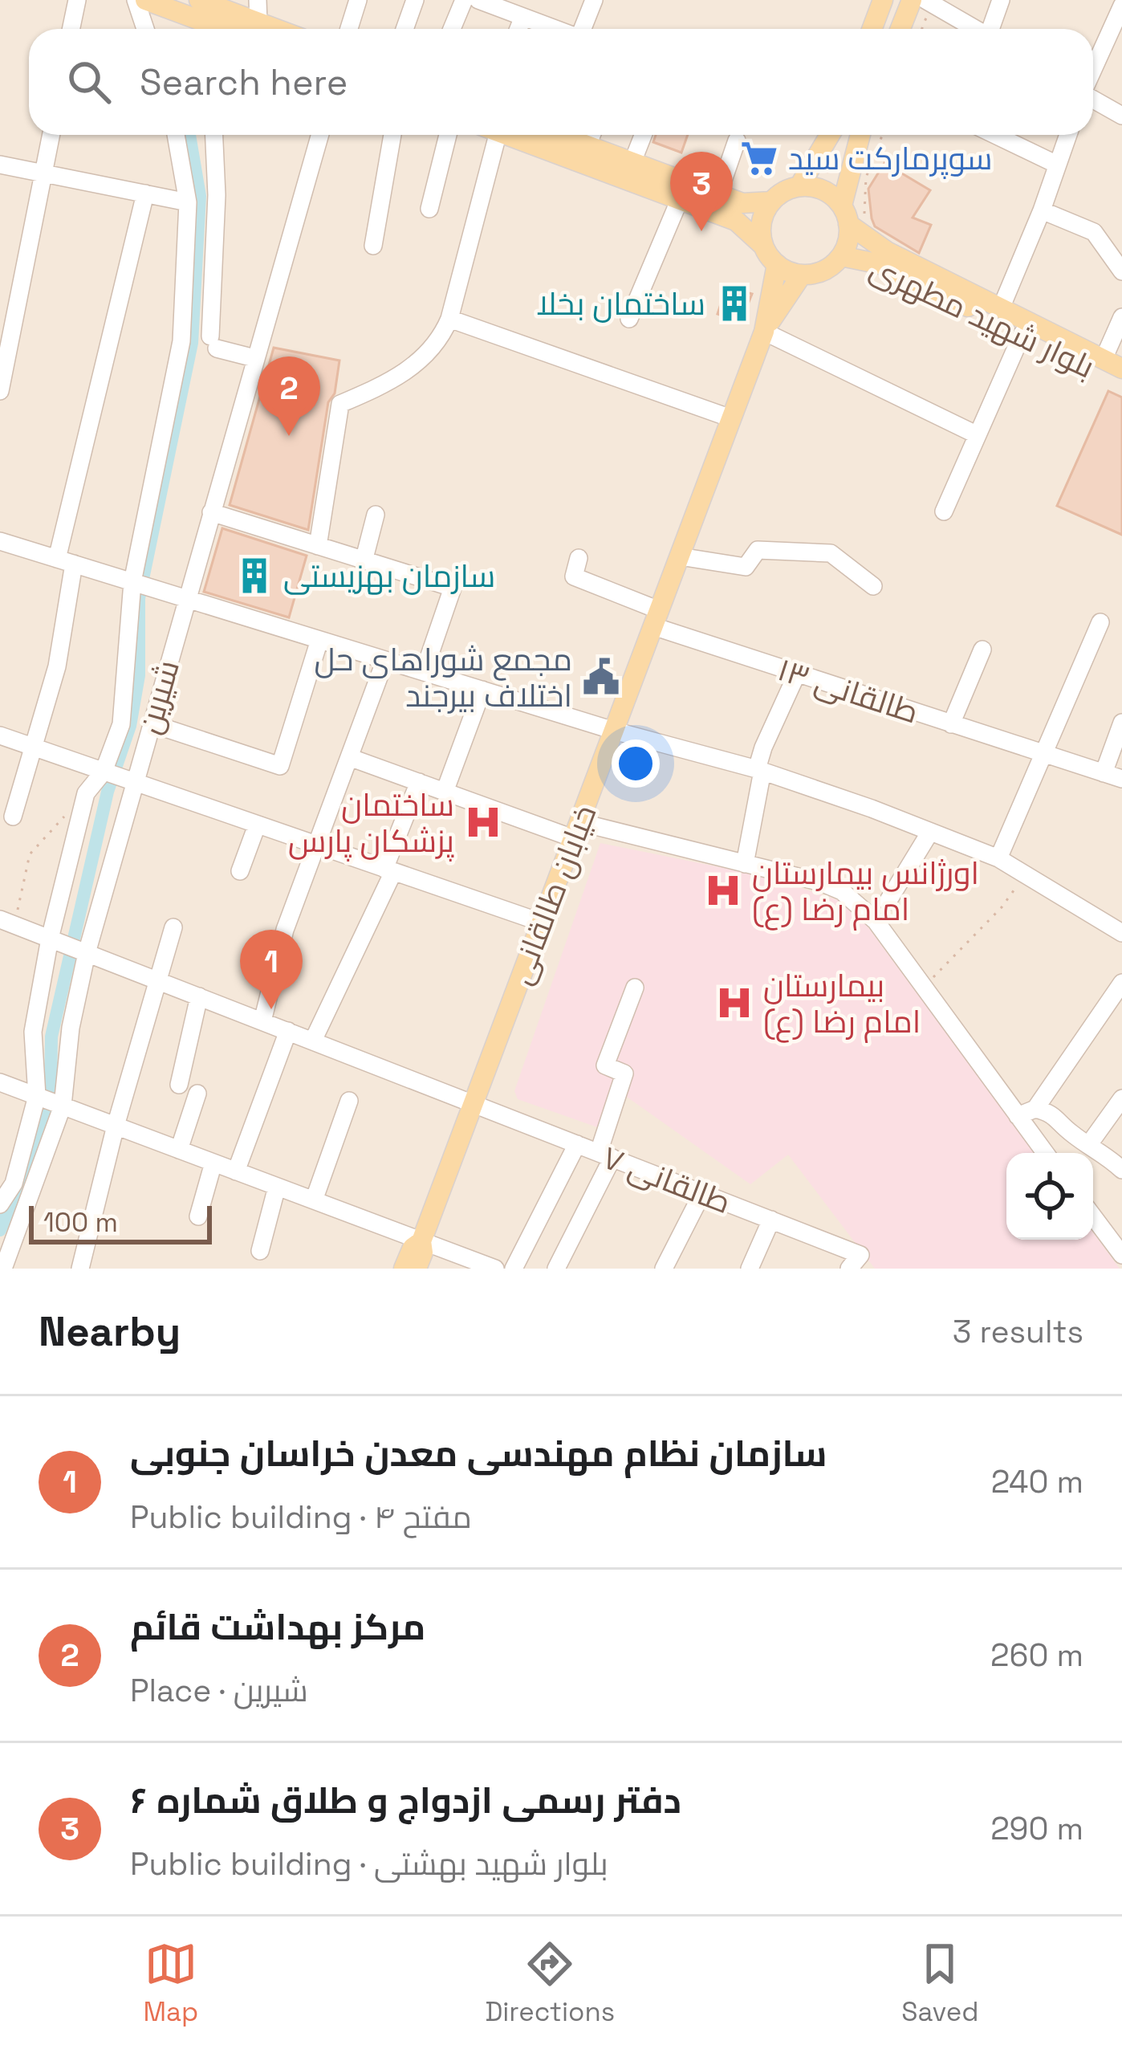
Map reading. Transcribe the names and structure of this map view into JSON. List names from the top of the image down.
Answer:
{
  "streets": {
    "main road": ["بلوار شهید مطهری", "خیابان طالقانی"],
    "street": ["طالقانی ۱۳", "شیرین", "طالقانی ۷"]
  },
  "crossings": [
    ["طالقانی ۱۳", "خیابان طالقانی"],
    ["شیرین", "طالقانی ۷"],
    ["خیابان طالقانی", "طالقانی ۷"]
  ],
  "places": {
    "supermarket": ["سوپرمارکت سید"],
    "building": ["ساختمان بخلا", "سازمان بهزیستی"],
    "public building": ["مجمع شوراهای حل اختلاف بیرجند"],
    "hospital": ["ساختمان پزشکان پارس", "اورژانس بیمارستان امام رضا (ع)", "بیمارستان امام رضا (ع)"]
  },
  "scale_bar": "100 m",
  "page": {
    "search": "Search here",
    "pins": ["3", "2", "1"],
    "scale": "100 m",
    "heading": ["Nearby", "3 results"],
    "list": [
      {
        "mark": "1",
        "name": "سازمان نظام مهندسی معدن خراسان جنوبی",
        "note": "Public building · مفتح ۴",
        "value": "240 m"
      },
      {
        "mark": "2",
        "name": "مرکز بهداشت قائم",
        "note": "Place · شیرین",
        "value": "260 m"
      },
      {
        "mark": "3",
        "name": "دفتر رسمی ازدواج و طلاق شماره ۶",
        "note": "Public building · بلوار شهید بهشتی",
        "value": "290 m"
      }
    ],
    "nav": ["Map", "Directions", "Saved"]
  }
}
